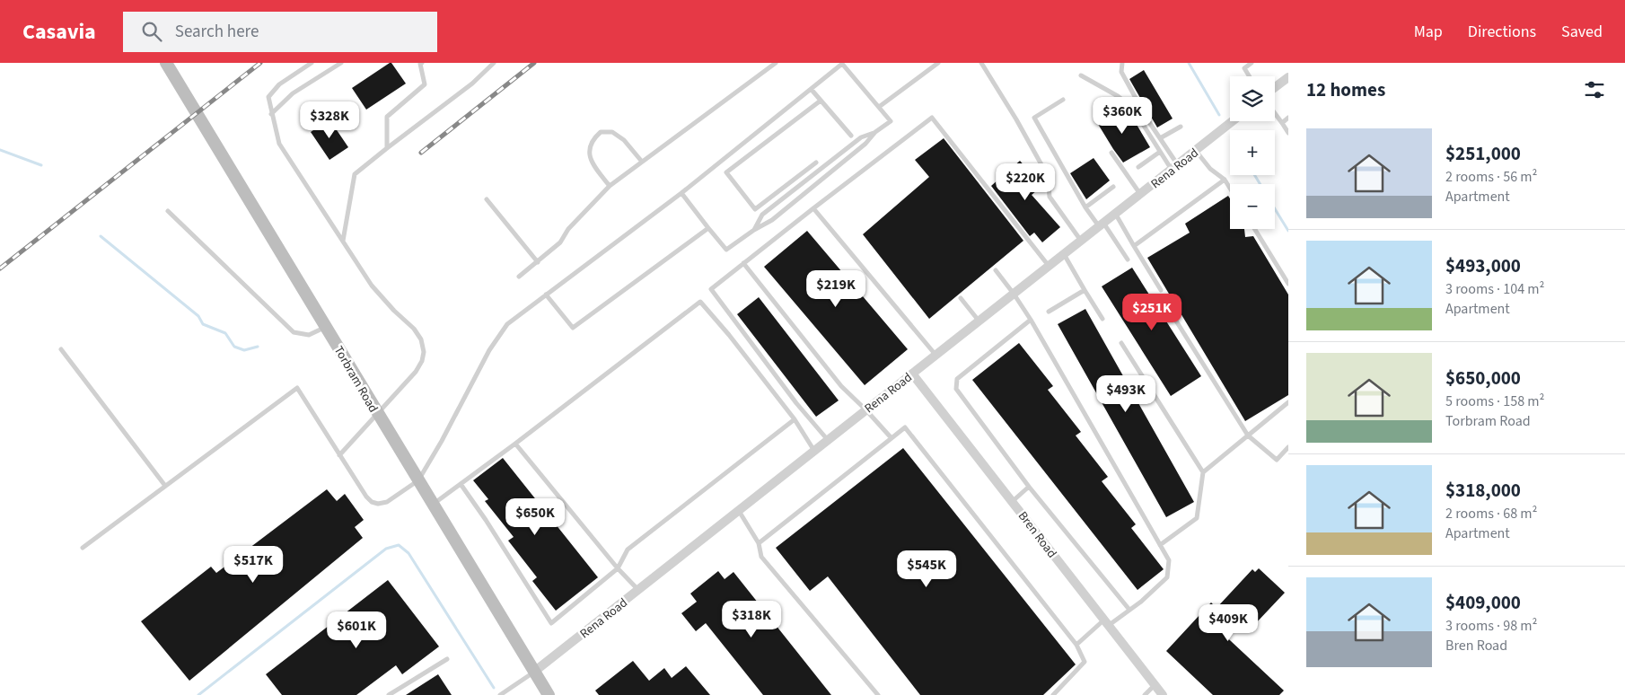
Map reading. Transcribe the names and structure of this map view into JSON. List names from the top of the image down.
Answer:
{
  "streets": {
    "main road": ["Torbram Road"],
    "street": ["Rena Road", "Bren Road"]
  },
  "crossings": [
    ["Rena Road", "Torbram Road"],
    ["Rena Road", "Bren Road"]
  ],
  "page": {
    "header": "Casavia",
    "search": "Search here",
    "nav": ["Map", "Directions", "Saved"],
    "heading": "12 homes",
    "map_buttons": ["+", "−"],
    "price": [
      "$360K",
      "$328K",
      "$220K",
      "$219K",
      "$251K",
      "$493K",
      "$650K",
      "$517K",
      "$545K",
      "$318K",
      "$409K",
      "$601K"
    ],
    "list": [
      {
        "name": "$251,000",
        "note": "2 rooms · 56 m² · Apartment"
      },
      {
        "name": "$493,000",
        "note": "3 rooms · 104 m² · Apartment"
      },
      {
        "name": "$650,000",
        "note": "5 rooms · 158 m² · Torbram Road"
      },
      {
        "name": "$318,000",
        "note": "2 rooms · 68 m² · Apartment"
      },
      {
        "name": "$409,000",
        "note": "3 rooms · 98 m² · Bren Road"
      }
    ]
  }
}
